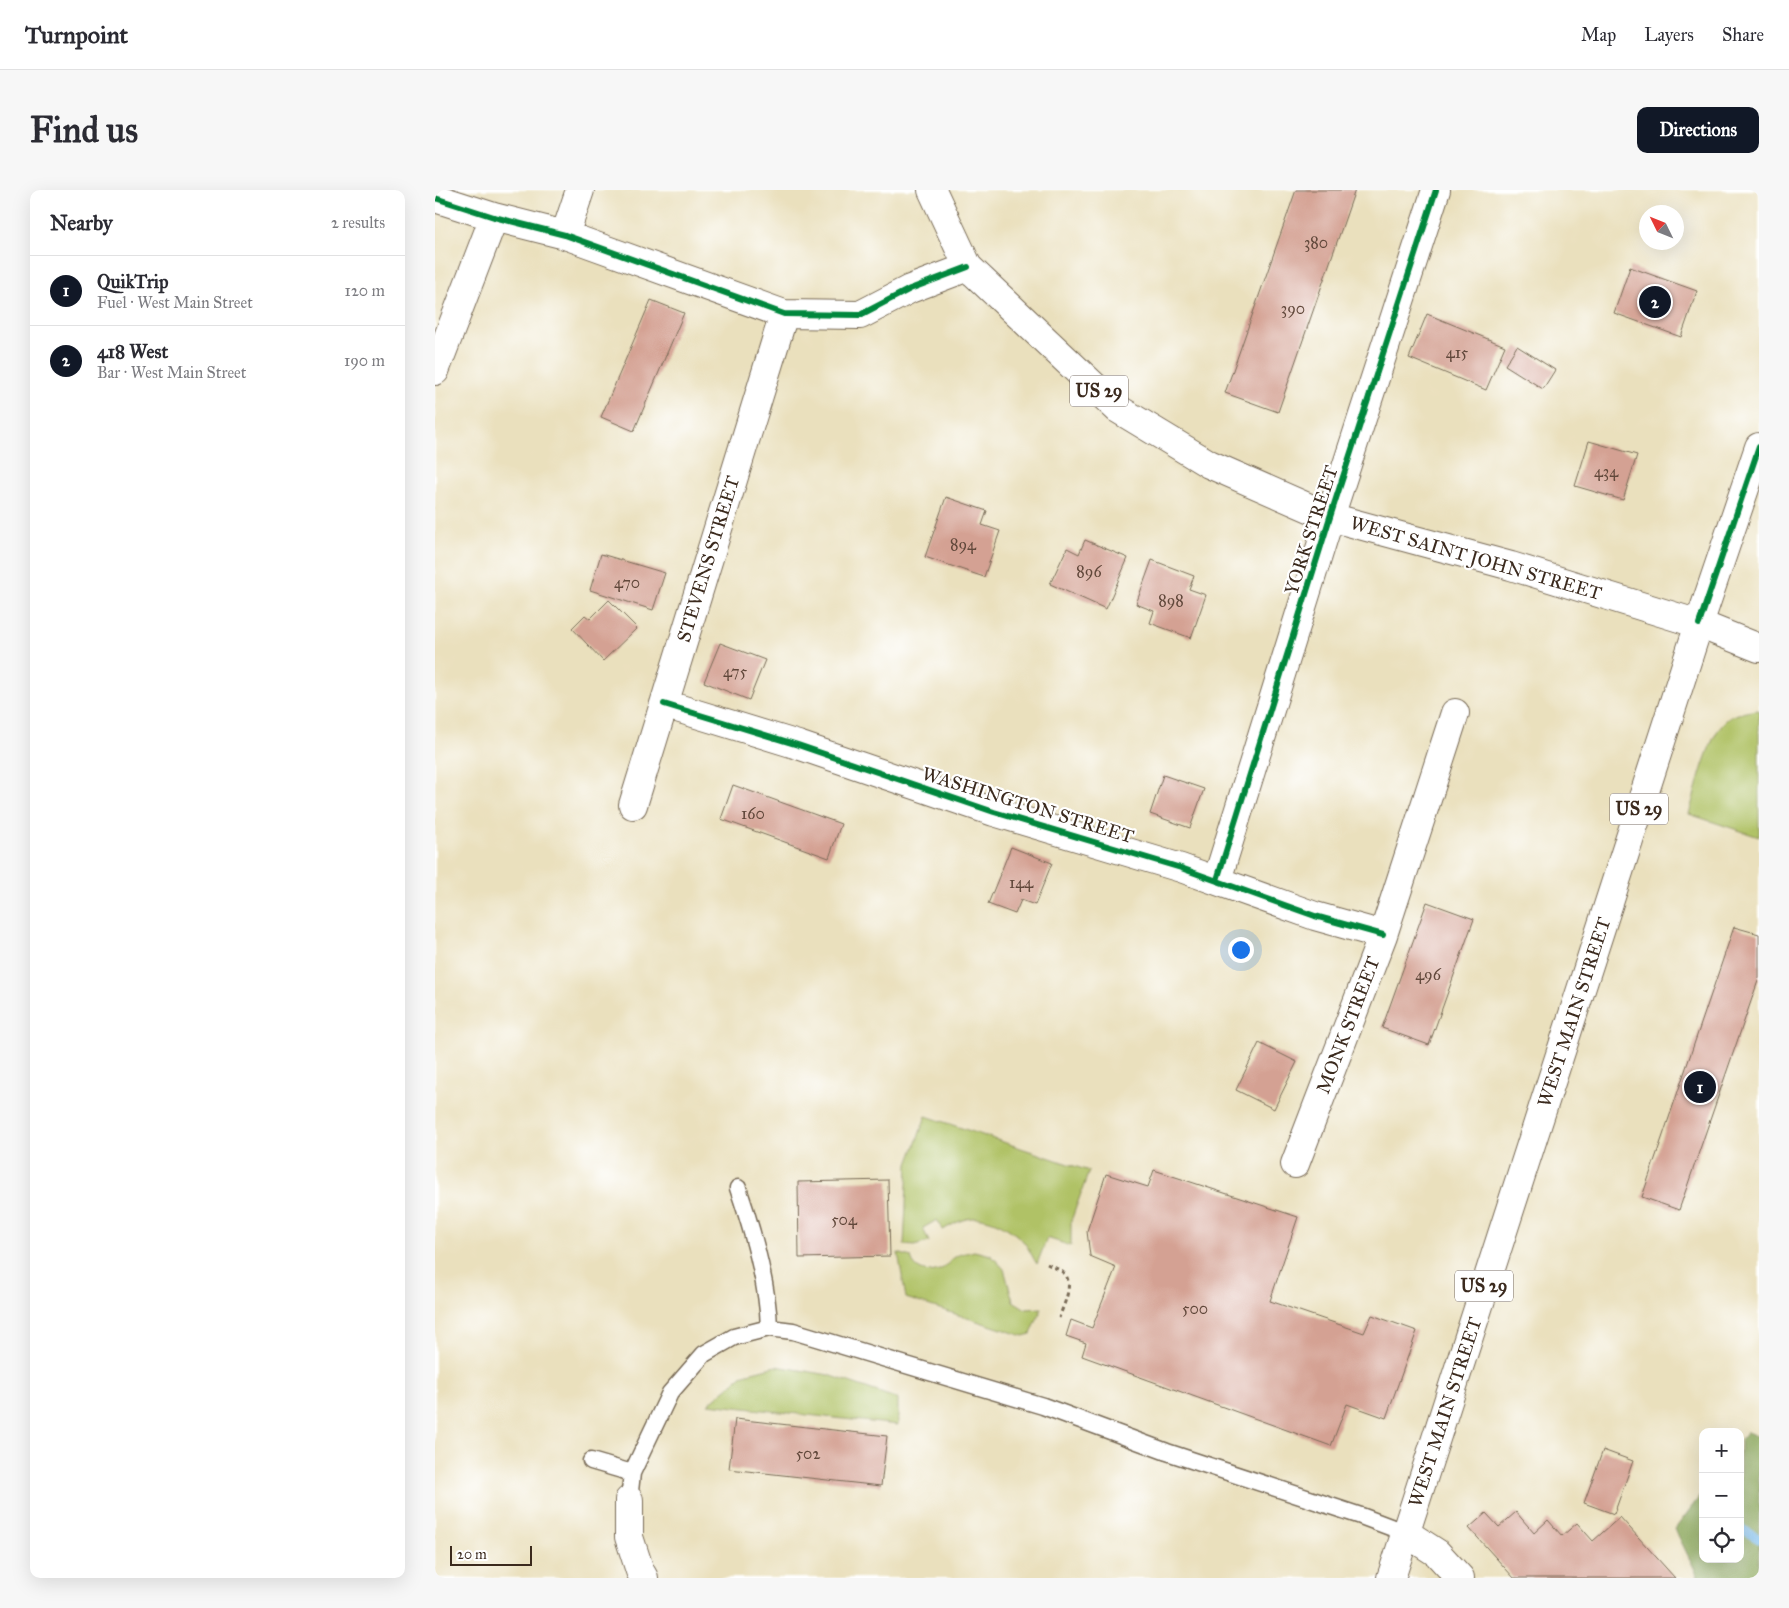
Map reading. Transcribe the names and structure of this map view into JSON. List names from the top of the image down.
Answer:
{
  "streets": {
    "street": [
      "US 29",
      "YORK STREET",
      "WEST SAINT JOHN STREET",
      "STEVENS STREET",
      "WASHINGTON STREET",
      "WEST MAIN STREET",
      "MONK STREET"
    ]
  },
  "crossings": [
    ["YORK STREET", "WEST SAINT JOHN STREET"],
    ["YORK STREET", "WASHINGTON STREET"],
    ["WEST SAINT JOHN STREET", "WEST MAIN STREET"],
    ["STEVENS STREET", "WASHINGTON STREET"],
    ["WASHINGTON STREET", "MONK STREET"]
  ],
  "house_numbers": [
    "380",
    "390",
    "415",
    "434",
    "894",
    "896",
    "470",
    "898",
    "475",
    "160",
    "144",
    "496",
    "504",
    "500",
    "502"
  ],
  "scale_bar": "20 m",
  "north": "top left",
  "page": {
    "header": "Turnpoint",
    "nav": ["Map", "Layers", "Share"],
    "buttons": "Directions",
    "title": "Find us",
    "heading": ["Nearby", "2 results"],
    "list": [
      {
        "mark": "1",
        "name": "QuikTrip",
        "note": "Fuel · West Main Street",
        "value": "120 m"
      },
      {
        "mark": "2",
        "name": "418 West",
        "note": "Bar · West Main Street",
        "value": "190 m"
      }
    ],
    "pins": ["2", "1"],
    "map_buttons": ["+", "−"],
    "scale": "20 m"
  }
}
